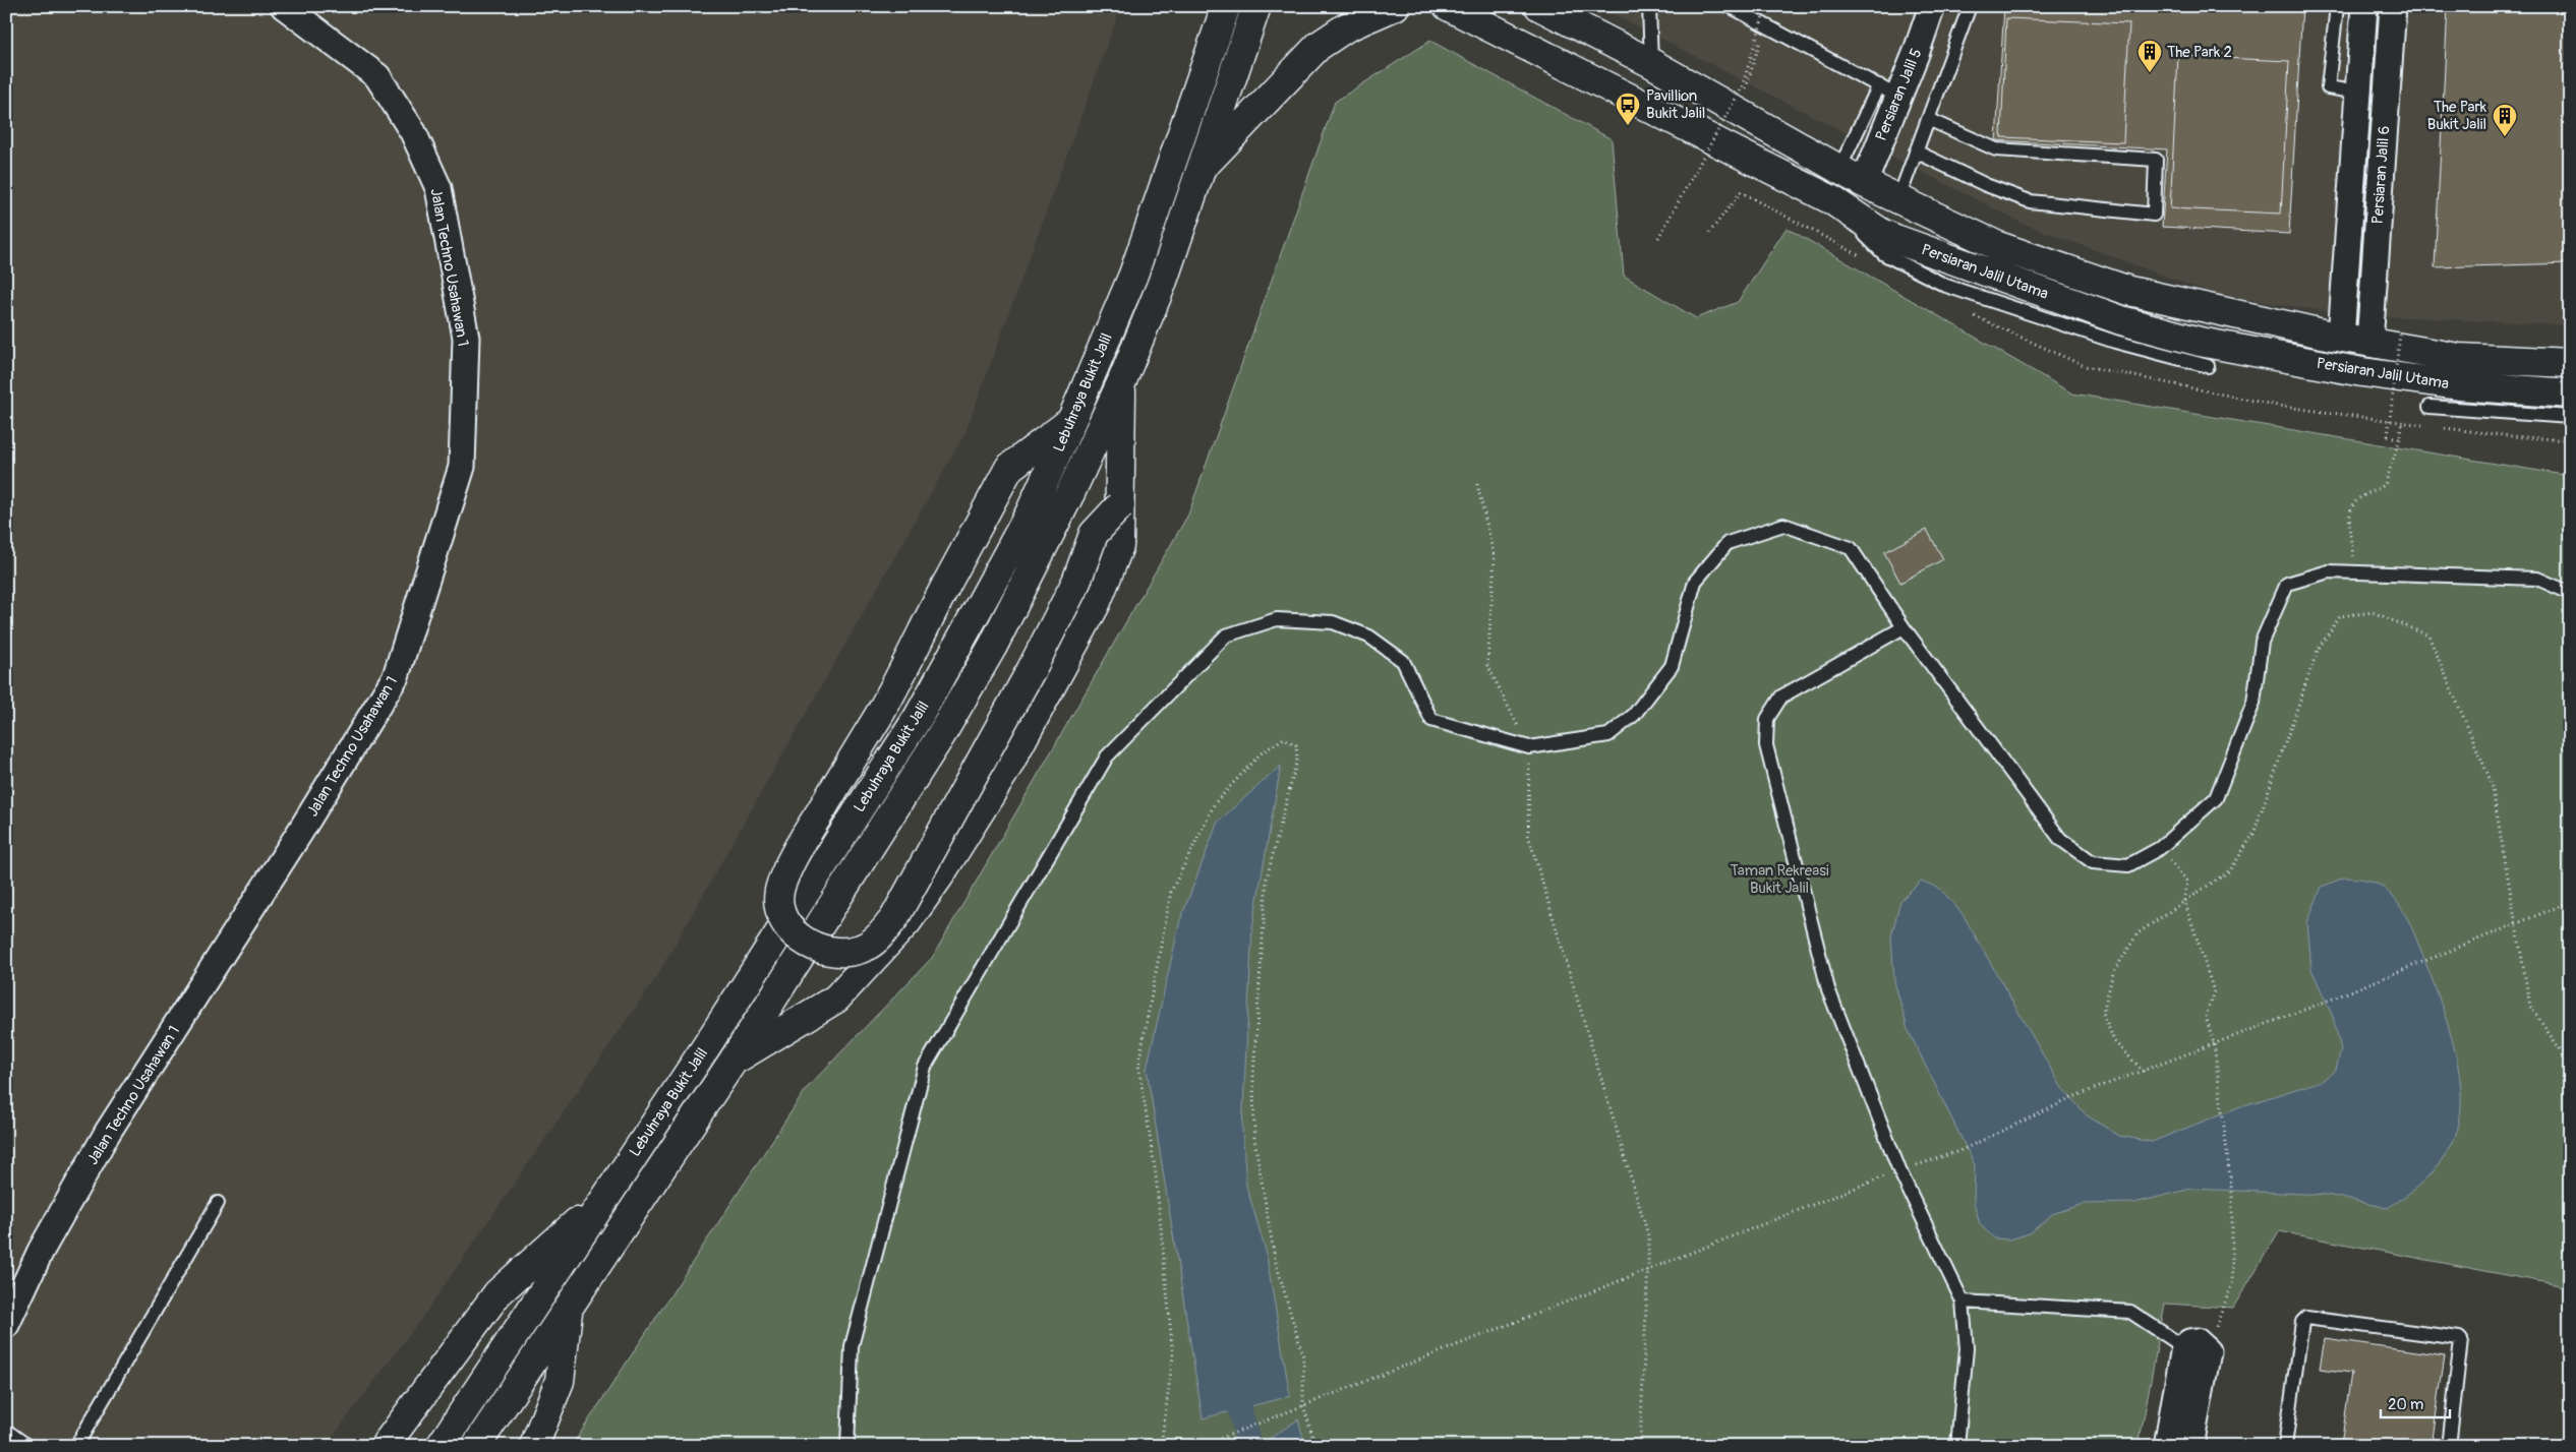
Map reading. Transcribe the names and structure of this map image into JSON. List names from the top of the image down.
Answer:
{
  "streets": {
    "main road": ["Persiaran Jalil Utama", "Lebuhraya Bukit Jalil"],
    "street": ["Persiaran Jalil 5", "Persiaran Jalil 6", "Jalan Techno Usahawan 1"]
  },
  "crossings": [
    ["Persiaran Jalil 5", "Persiaran Jalil Utama"],
    ["Persiaran Jalil 6", "Persiaran Jalil Utama"]
  ],
  "parks": ["Taman Rekreasi Bukit Jalil"],
  "places": {
    "building": ["The Park 2", "The Park Bukit Jalil"],
    "bus stop": ["Pavillion Bukit Jalil"]
  },
  "scale_bar": "20 m"
}
